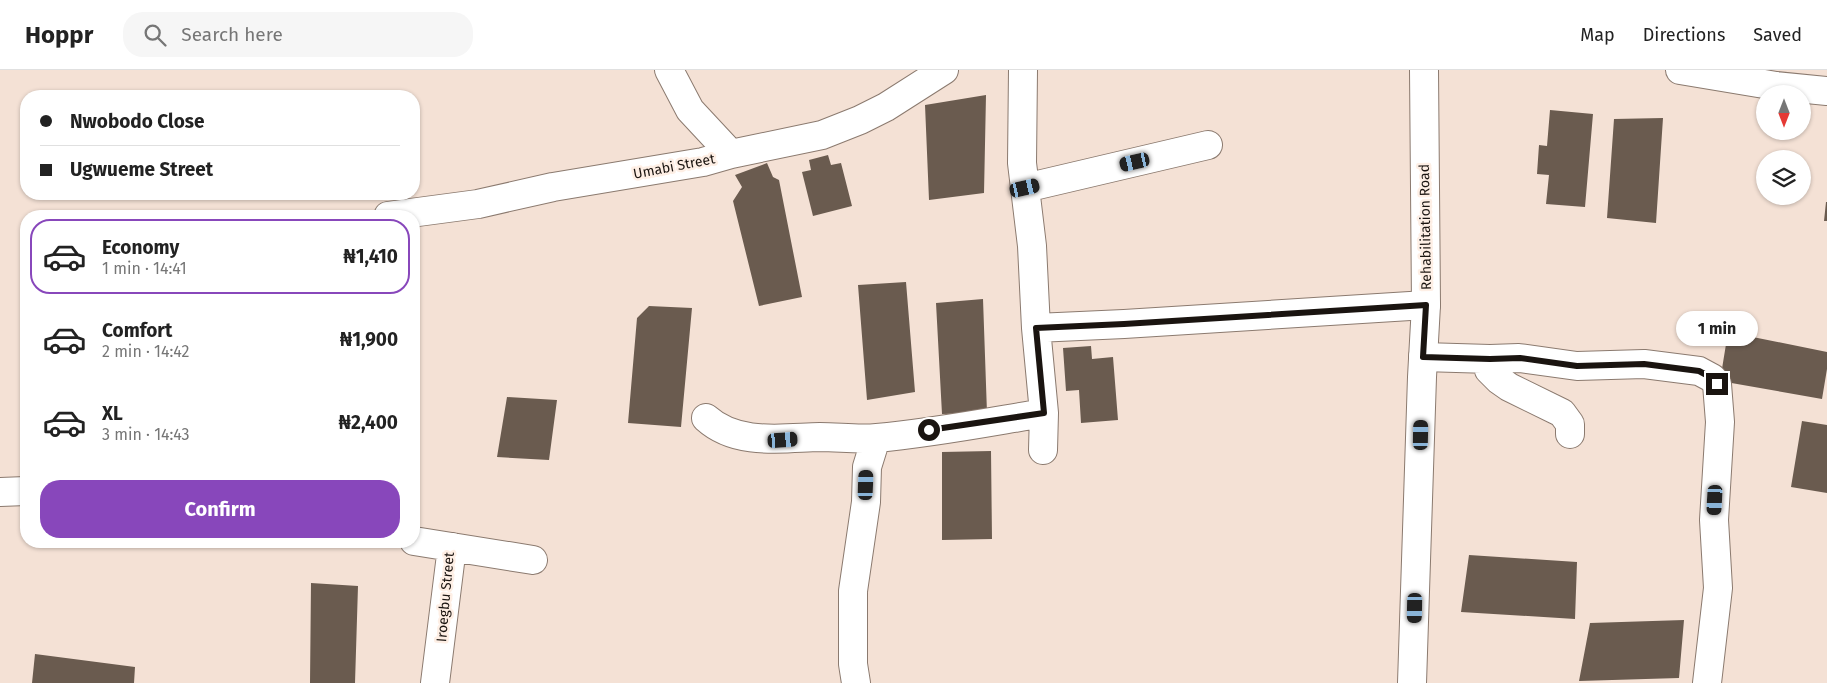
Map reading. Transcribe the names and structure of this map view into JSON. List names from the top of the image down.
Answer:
{
  "streets": {
    "street": ["Umabi Street", "Rehabilitation Road", "Iroegbu Street"]
  },
  "north": "bottom",
  "page": {
    "header": "Hoppr",
    "search": "Search here",
    "nav": ["Map", "Directions", "Saved"],
    "banner": ["Nwobodo Close", "Ugwueme Street"],
    "list": [
      {
        "name": "Economy",
        "note": "1 min · 14:41",
        "value": "₦1,410"
      },
      {
        "name": "Comfort",
        "note": "2 min · 14:42",
        "value": "₦1,900"
      },
      {
        "name": "XL",
        "note": "3 min · 14:43",
        "value": "₦2,400"
      }
    ],
    "bubble": "1 min",
    "buttons": "Confirm"
  }
}
